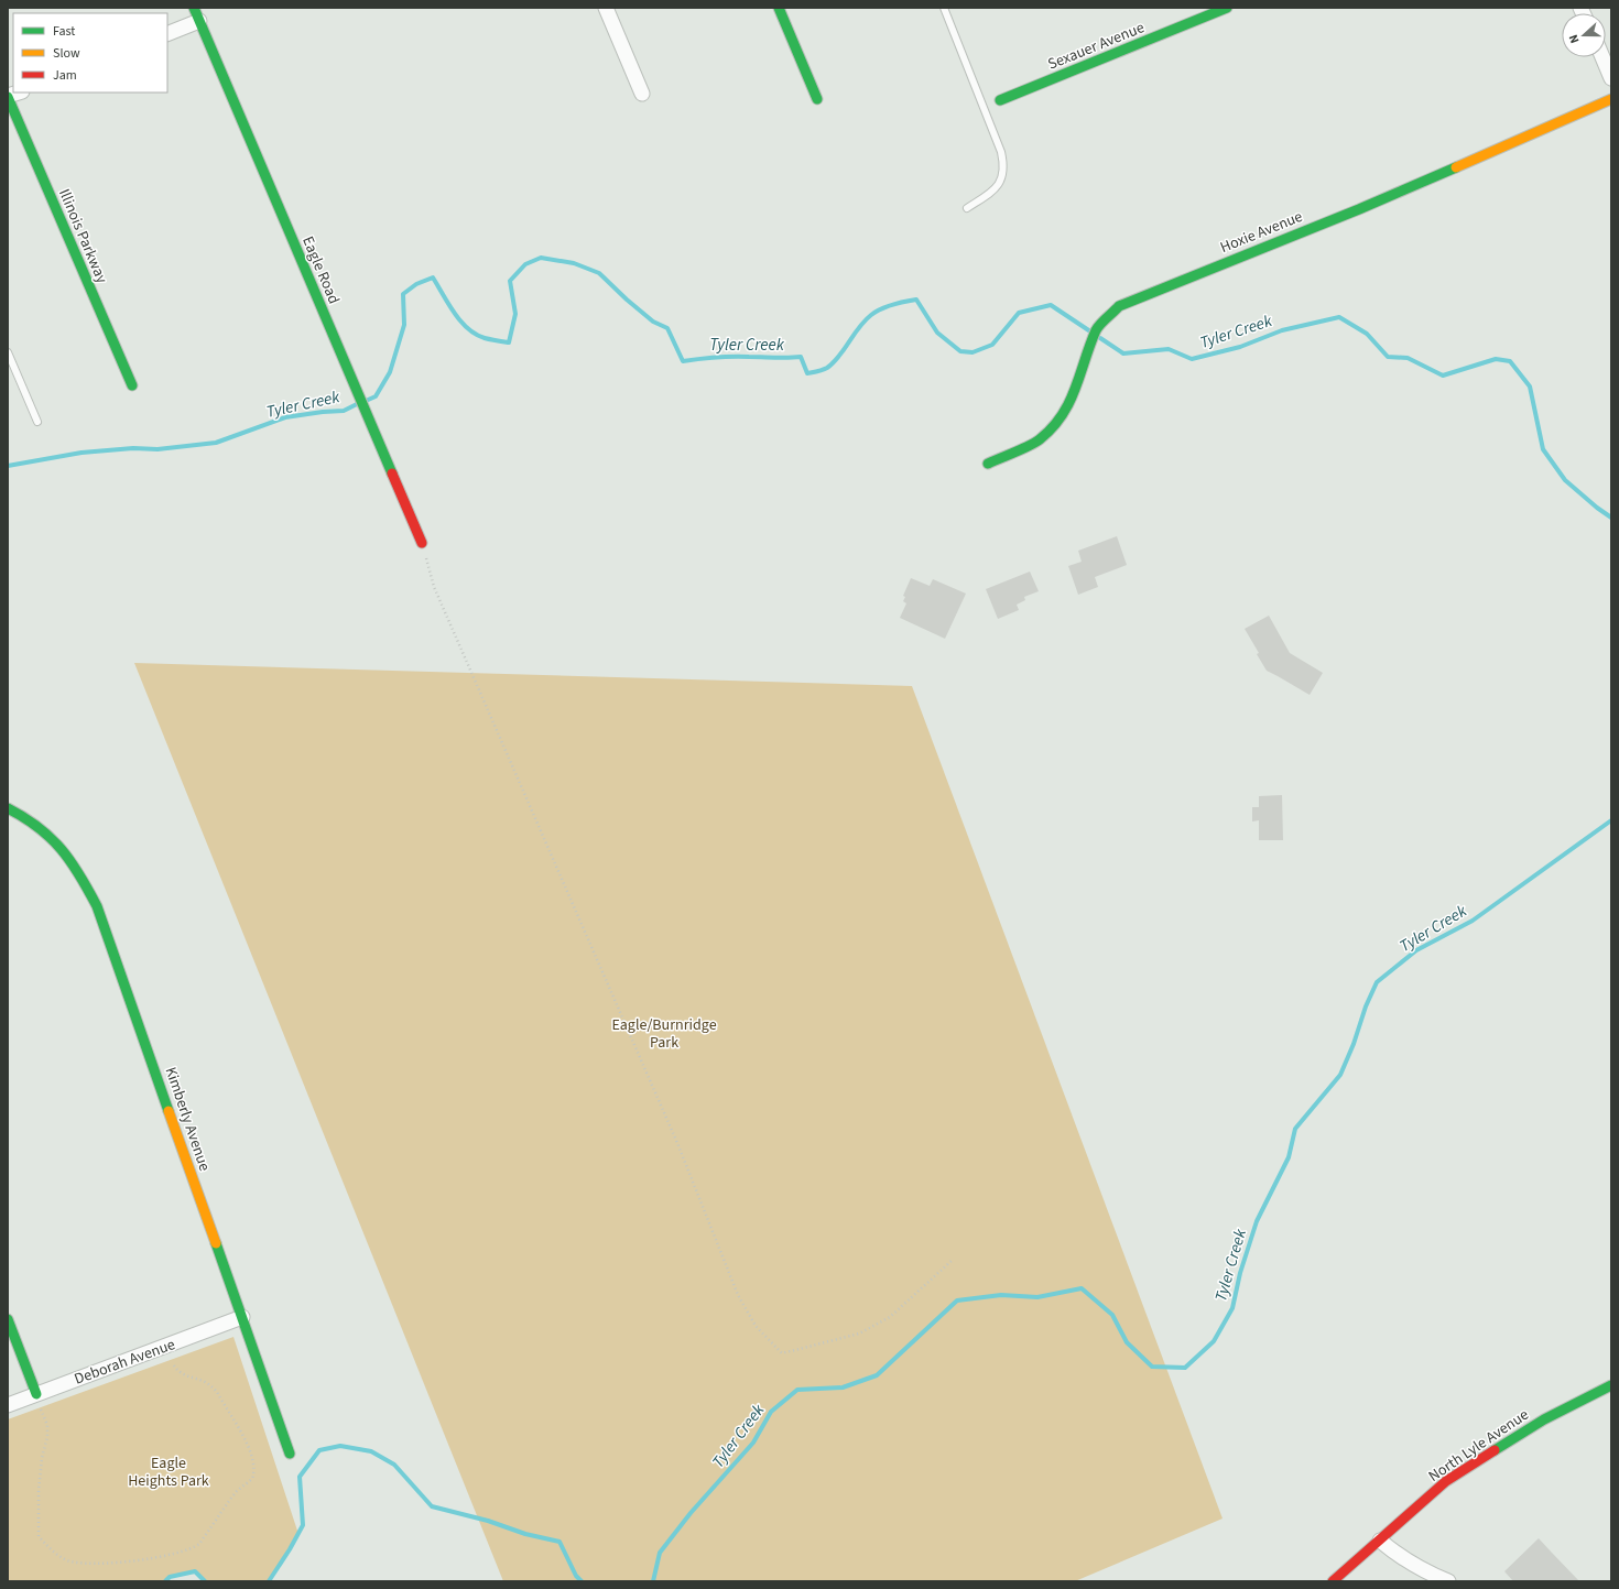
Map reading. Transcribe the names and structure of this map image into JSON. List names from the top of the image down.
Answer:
{
  "streets": {
    "street": [
      "Sexauer Avenue",
      "Hoxie Avenue",
      "Illinois Parkway",
      "Eagle Road",
      "Kimberly Avenue",
      "Deborah Avenue",
      "North Lyle Avenue"
    ]
  },
  "crossings": [
    ["Kimberly Avenue", "Deborah Avenue"]
  ],
  "water": ["Tyler Creek"],
  "parks": ["Eagle/Burnridge Park", "Eagle Heights Park"],
  "legend": ["Fast", "Slow", "Jam"],
  "north": "left"
}
